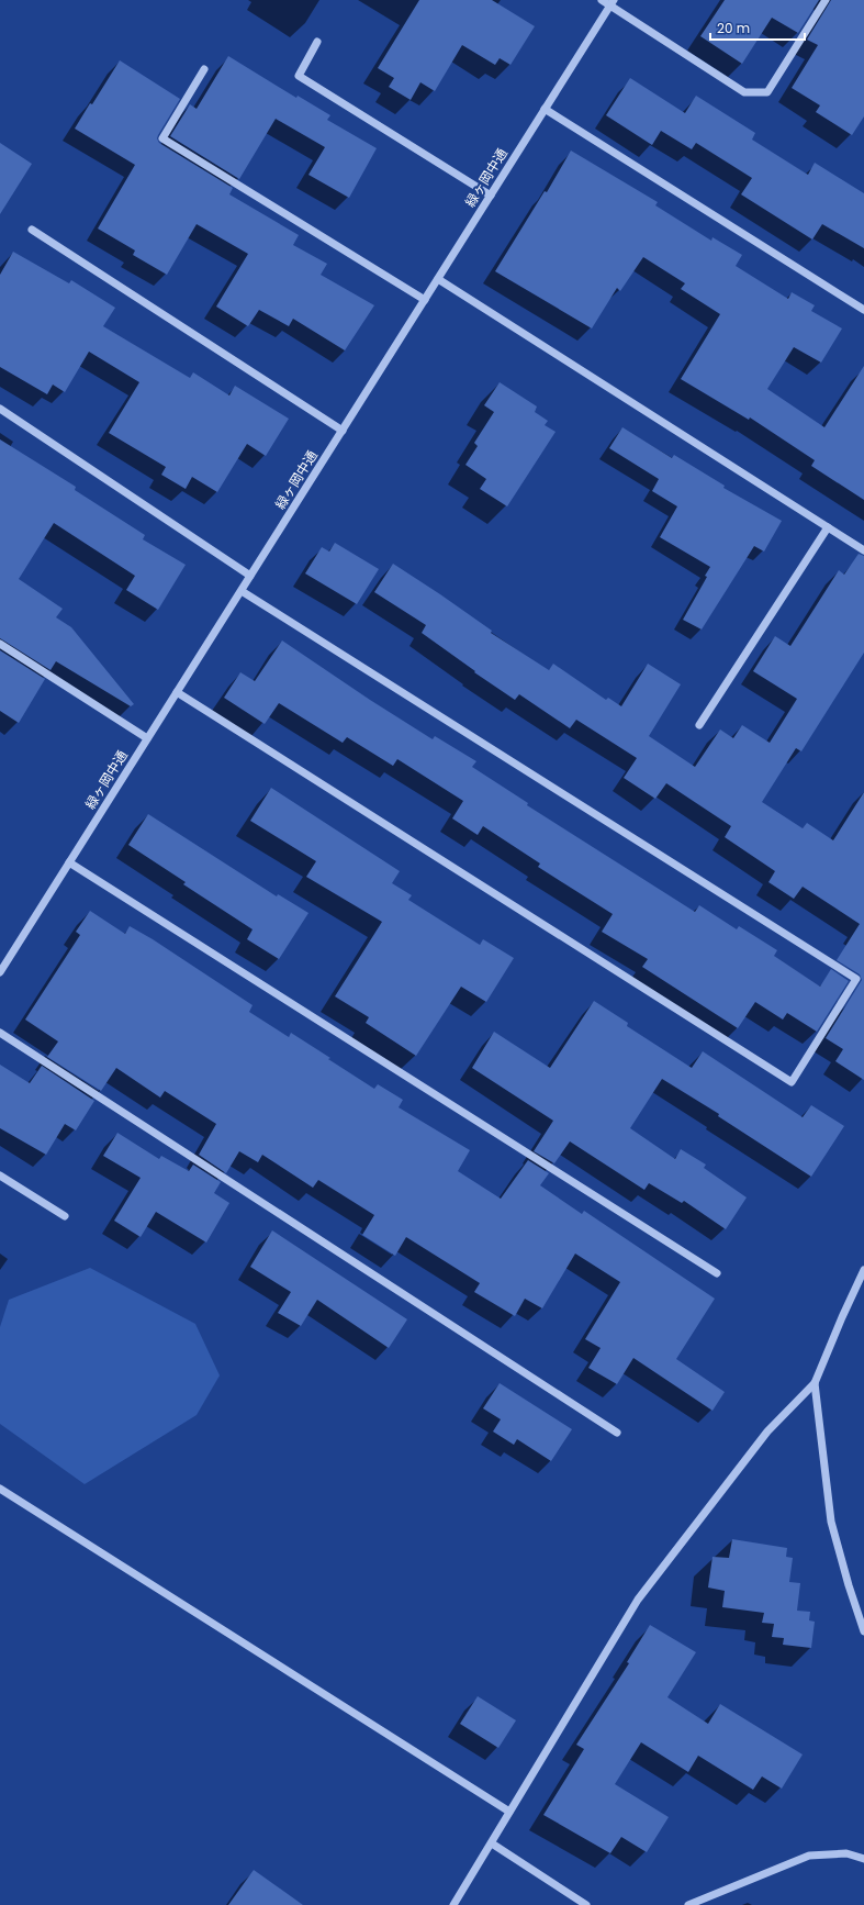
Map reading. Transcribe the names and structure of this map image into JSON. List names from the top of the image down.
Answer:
{
  "streets": {
    "street": ["緑ヶ岡中通"]
  },
  "scale_bar": "20 m"
}
